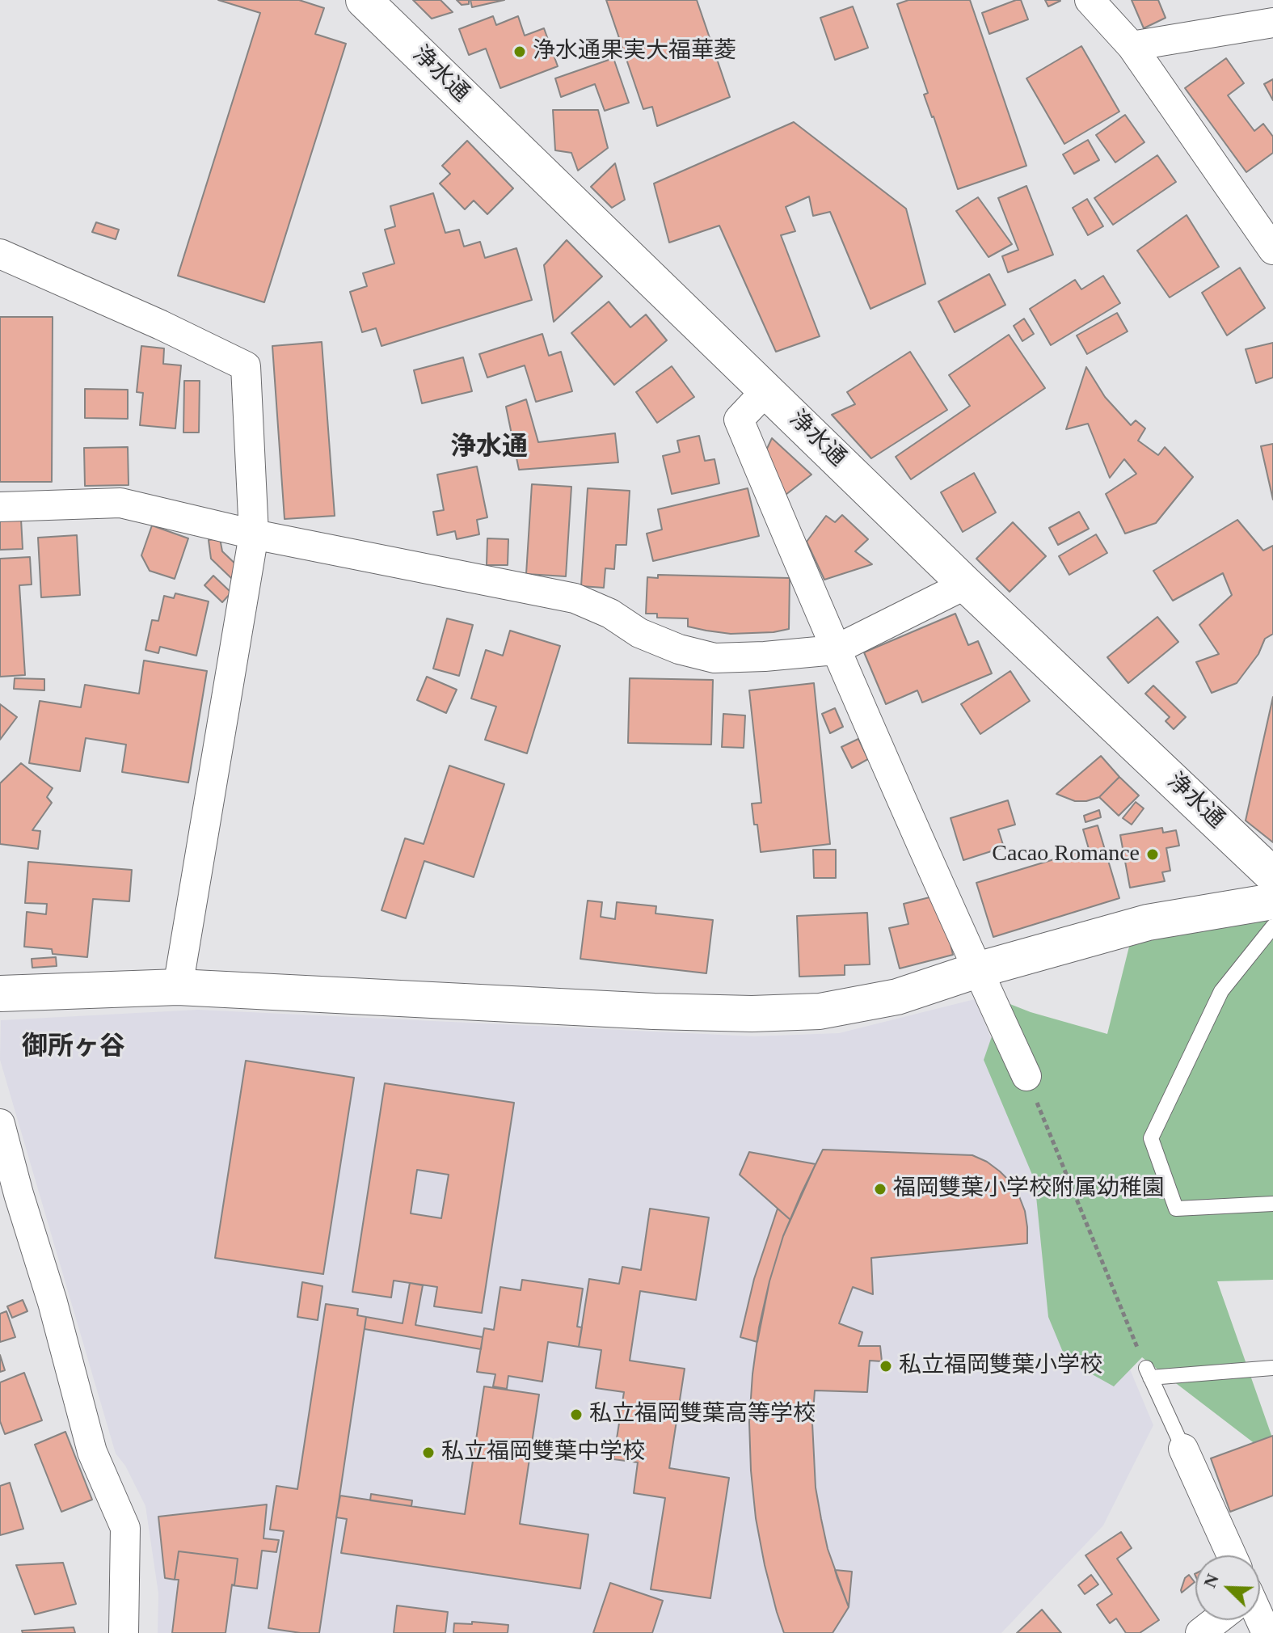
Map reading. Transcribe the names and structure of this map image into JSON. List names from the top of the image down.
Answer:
{
  "streets": {
    "street": ["浄水通"]
  },
  "districts": ["浄水通", "御所ヶ谷"],
  "places": [
    "浄水通果実大福華菱",
    "Cacao Romance",
    "福岡雙葉小学校附属幼稚園",
    "私立福岡雙葉小学校",
    "私立福岡雙葉高等学校",
    "私立福岡雙葉中学校"
  ],
  "north": "top left"
}
